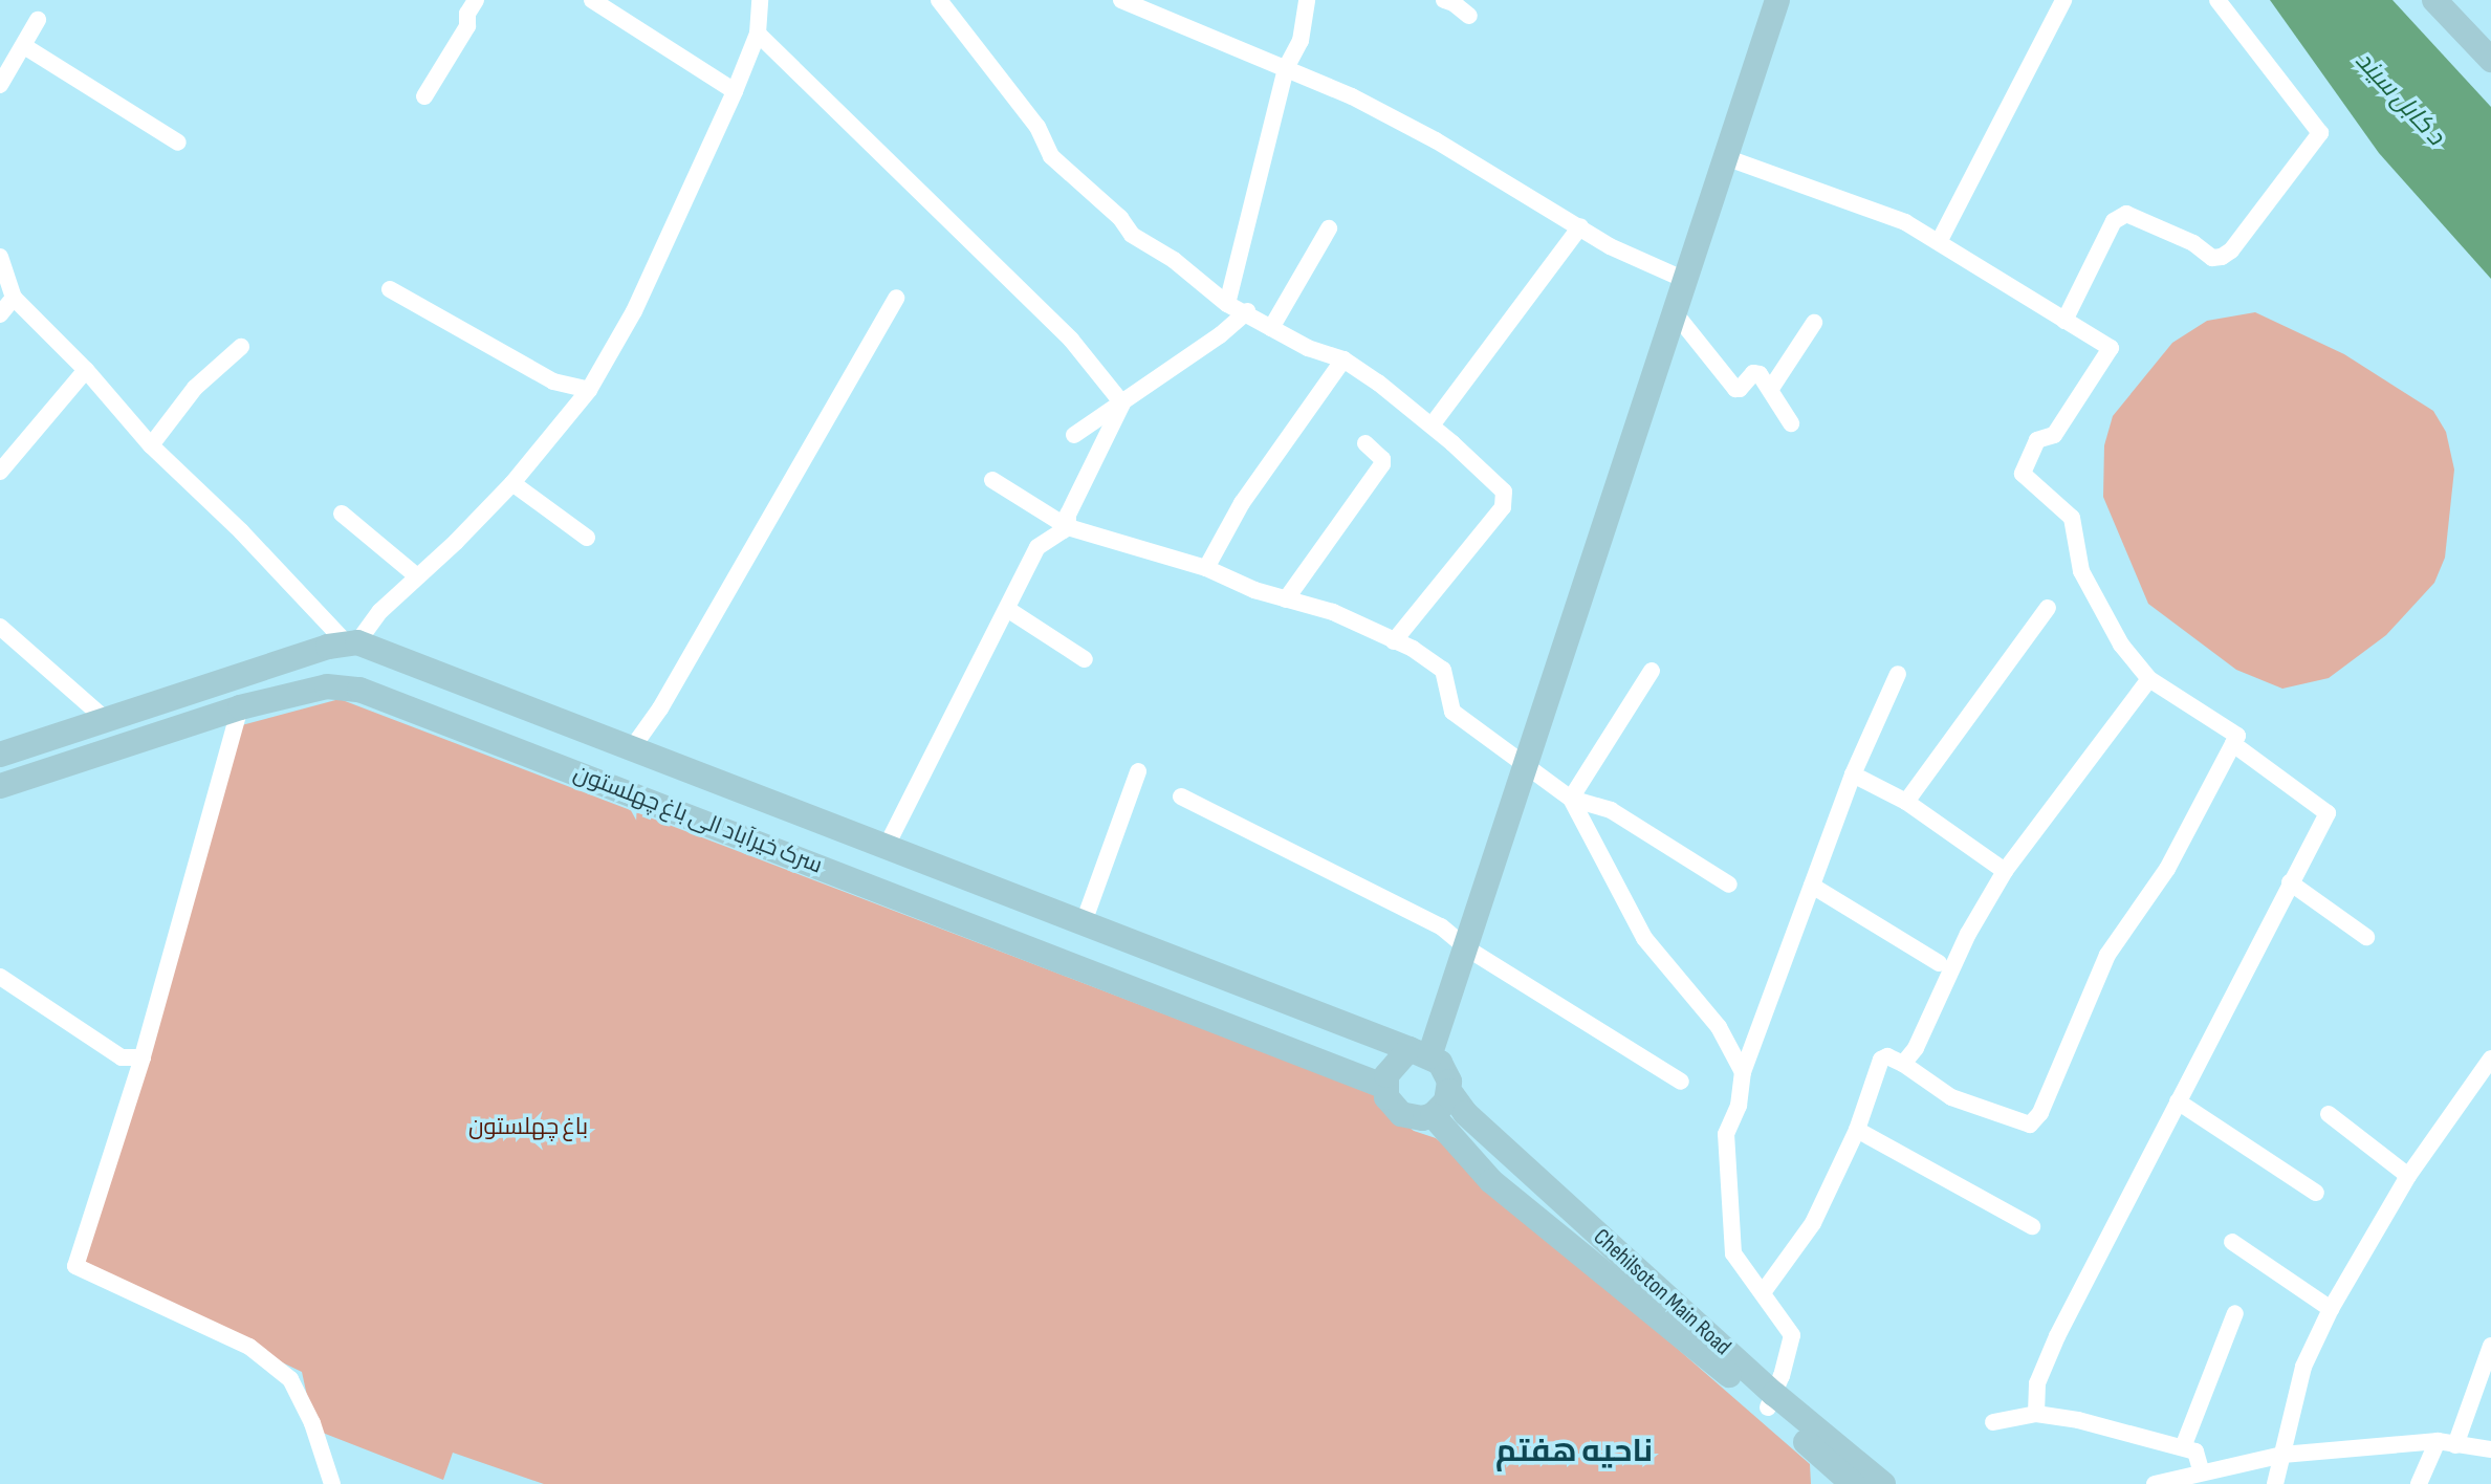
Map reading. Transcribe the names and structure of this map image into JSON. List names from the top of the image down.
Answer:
{
  "streets": {
    "main road": ["سرک خیرآباد الی باغ چهلستون", "Chehilsoton Main Road"]
  },
  "crossings": [
    ["سرک خیرآباد الی باغ چهلستون", "Chehilsoton Main Road"]
  ],
  "districts": ["ناحیه هفتم"],
  "water": ["د کابل سيند"],
  "parks": ["باغ چهلستون"]
}
